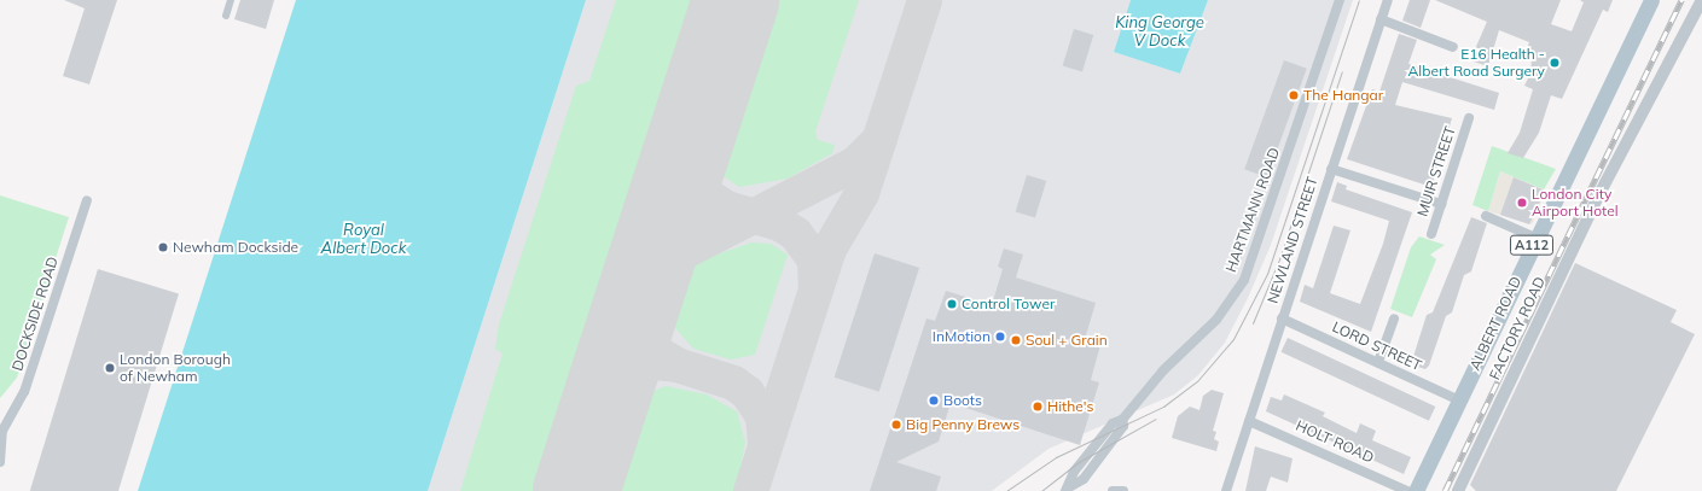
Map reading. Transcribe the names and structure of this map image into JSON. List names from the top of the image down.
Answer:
{
  "streets": {
    "main road": ["A112", "ALBERT ROAD"],
    "street": [
      "MUIR STREET",
      "HARTMANN ROAD",
      "NEWLAND STREET",
      "DOCKSIDE ROAD",
      "FACTORY ROAD",
      "LORD STREET",
      "HOLT ROAD"
    ]
  },
  "crossings": [
    ["NEWLAND STREET", "LORD STREET"],
    ["NEWLAND STREET", "HOLT ROAD"],
    ["ALBERT ROAD", "LORD STREET"]
  ],
  "water": ["King George V Dock", "Royal Albert Dock"],
  "places": [
    "E16 Health - Albert Road Surgery",
    "The Hangar",
    "London City Airport Hotel",
    "Newham Dockside",
    "Control Tower",
    "InMotion",
    "Soul + Grain",
    "London Borough of Newham",
    "Boots",
    "Hithe's",
    "Big Penny Brews"
  ]
}
